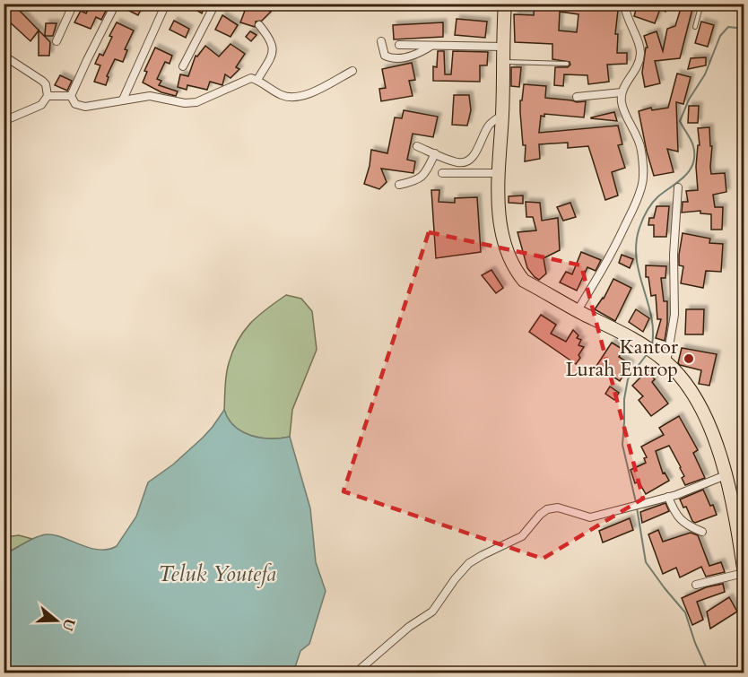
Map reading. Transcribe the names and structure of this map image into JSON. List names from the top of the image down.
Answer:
{
  "water": ["Teluk Youtefa"],
  "places": ["Kantor Lurah Entrop"],
  "north": "right"
}
